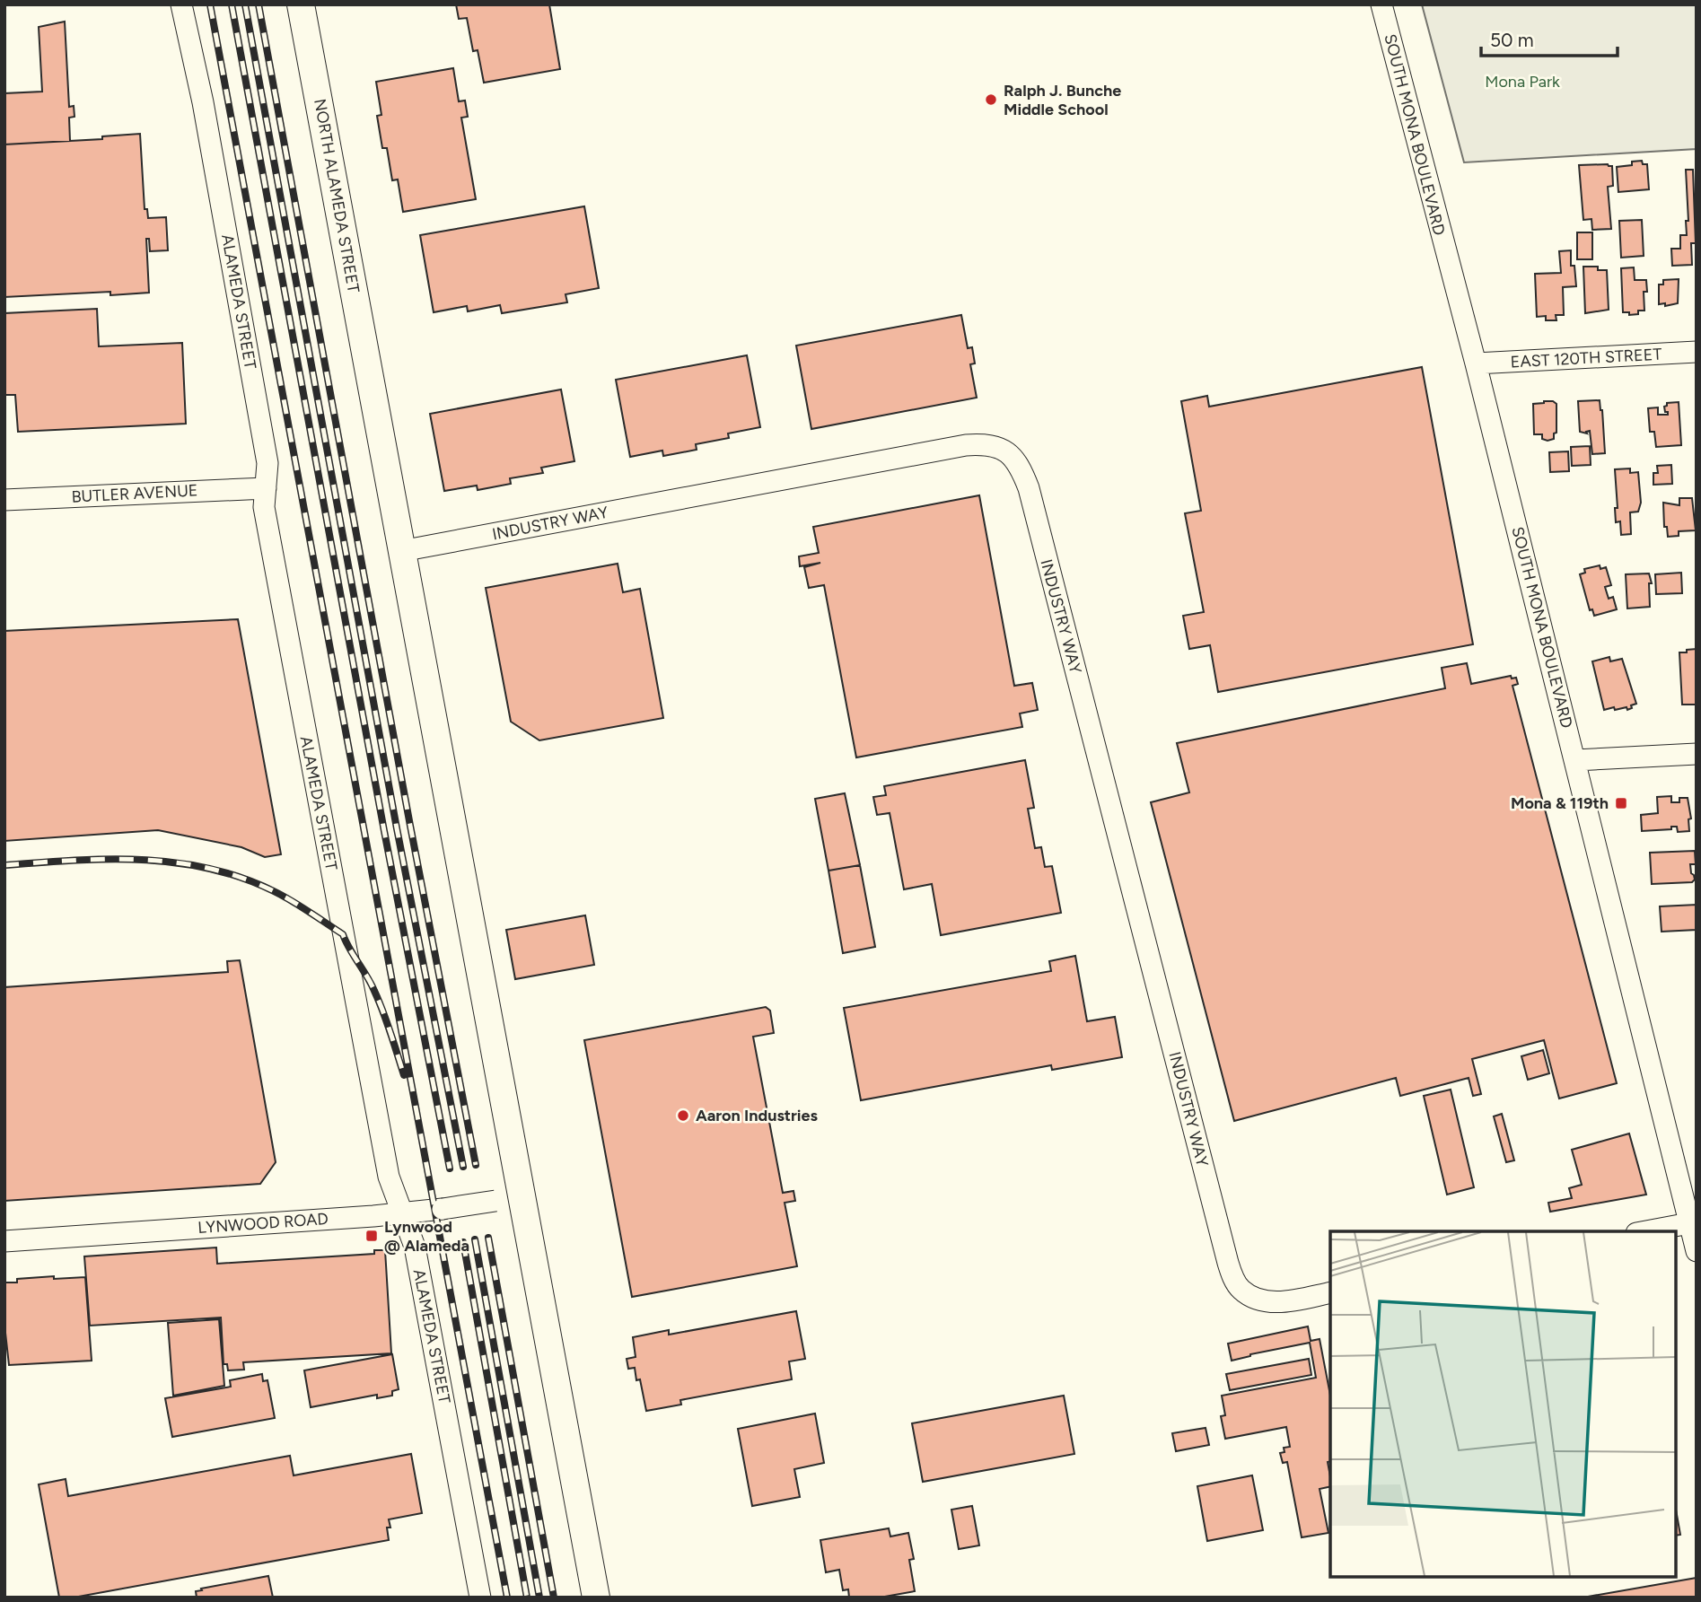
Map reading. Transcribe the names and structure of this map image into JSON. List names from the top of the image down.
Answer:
{
  "streets": {
    "main road": ["NORTH ALAMEDA STREET"],
    "street": [
      "SOUTH MONA BOULEVARD",
      "ALAMEDA STREET",
      "EAST 120TH STREET",
      "BUTLER AVENUE",
      "INDUSTRY WAY",
      "LYNWOOD ROAD"
    ]
  },
  "crossings": [
    ["SOUTH MONA BOULEVARD", "EAST 120TH STREET"],
    ["NORTH ALAMEDA STREET", "INDUSTRY WAY"],
    ["ALAMEDA STREET", "BUTLER AVENUE"],
    ["ALAMEDA STREET", "LYNWOOD ROAD"]
  ],
  "parks": ["Mona Park"],
  "places": {
    "other": ["Ralph J. Bunche Middle School", "Aaron Industries"],
    "transit": ["Mona & 119th", "Lynwood @ Alameda"]
  },
  "scale_bar": "50 m"
}
